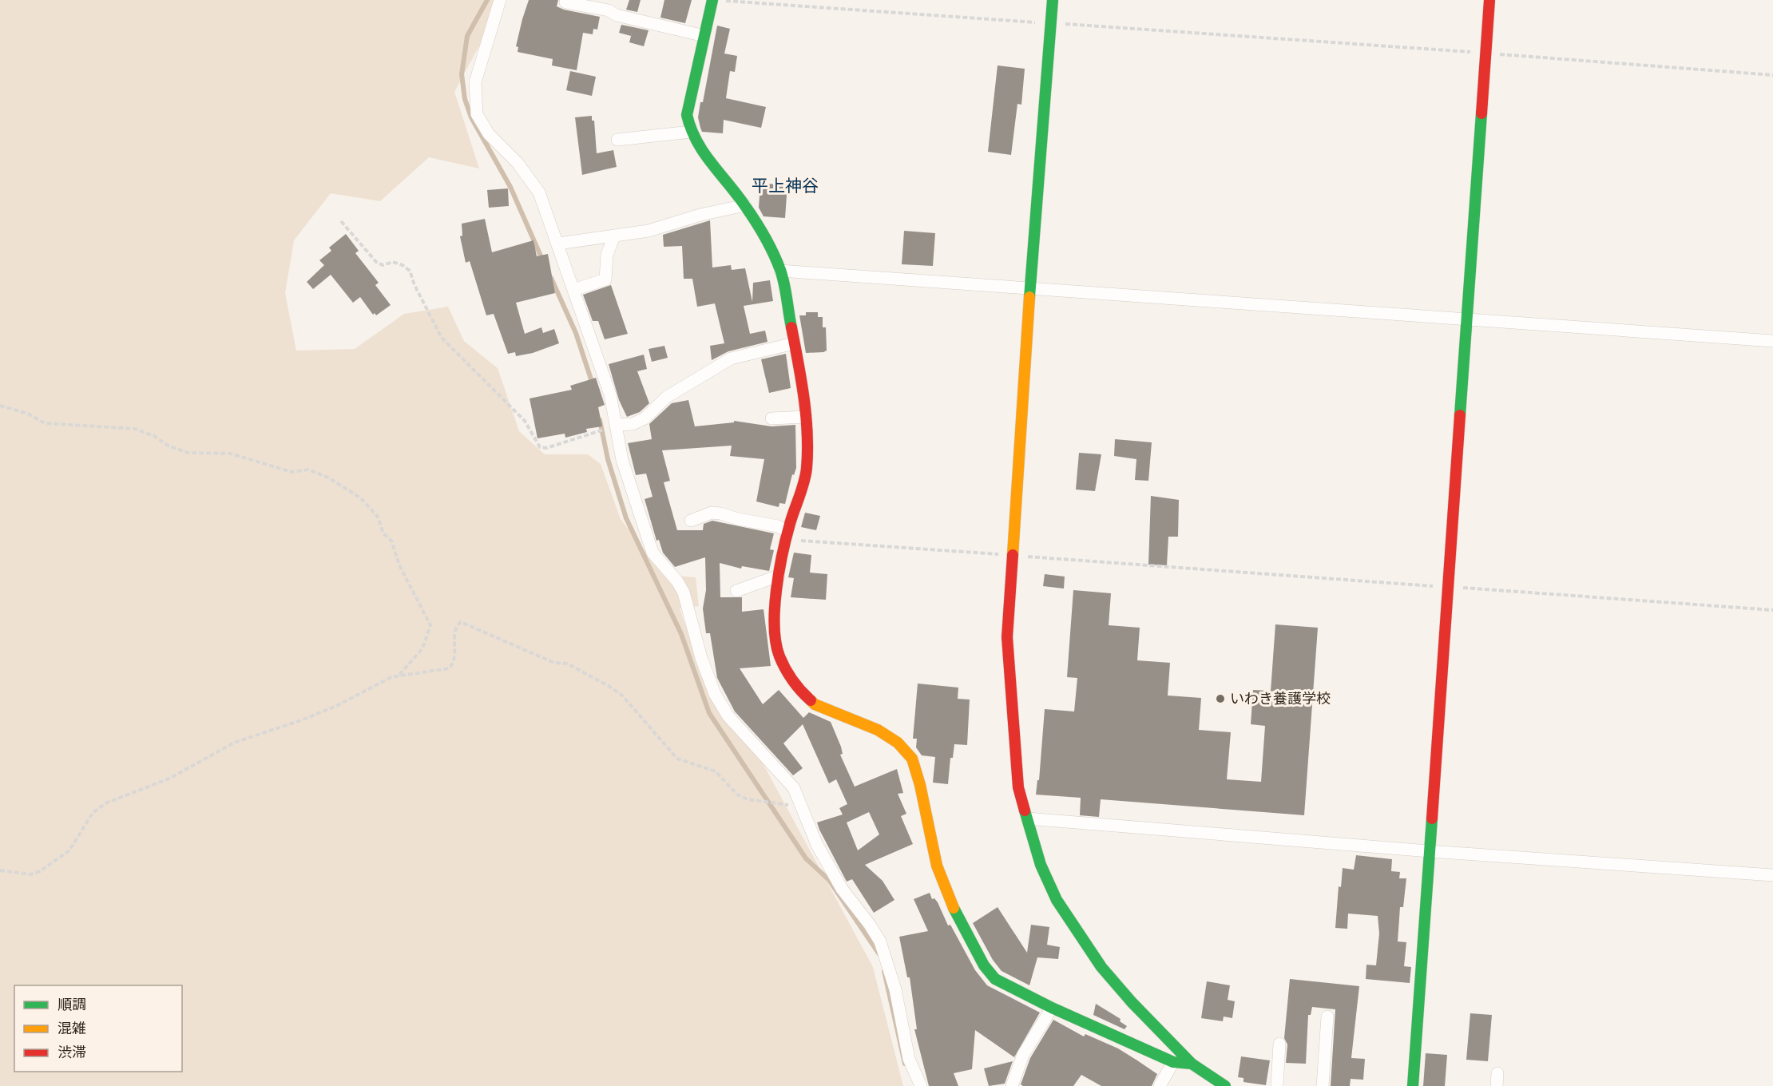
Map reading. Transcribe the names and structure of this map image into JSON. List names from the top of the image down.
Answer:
{
  "districts": ["平上神谷"],
  "places": ["いわき養護学校"],
  "legend": ["順調", "混雑", "渋滞"]
}
